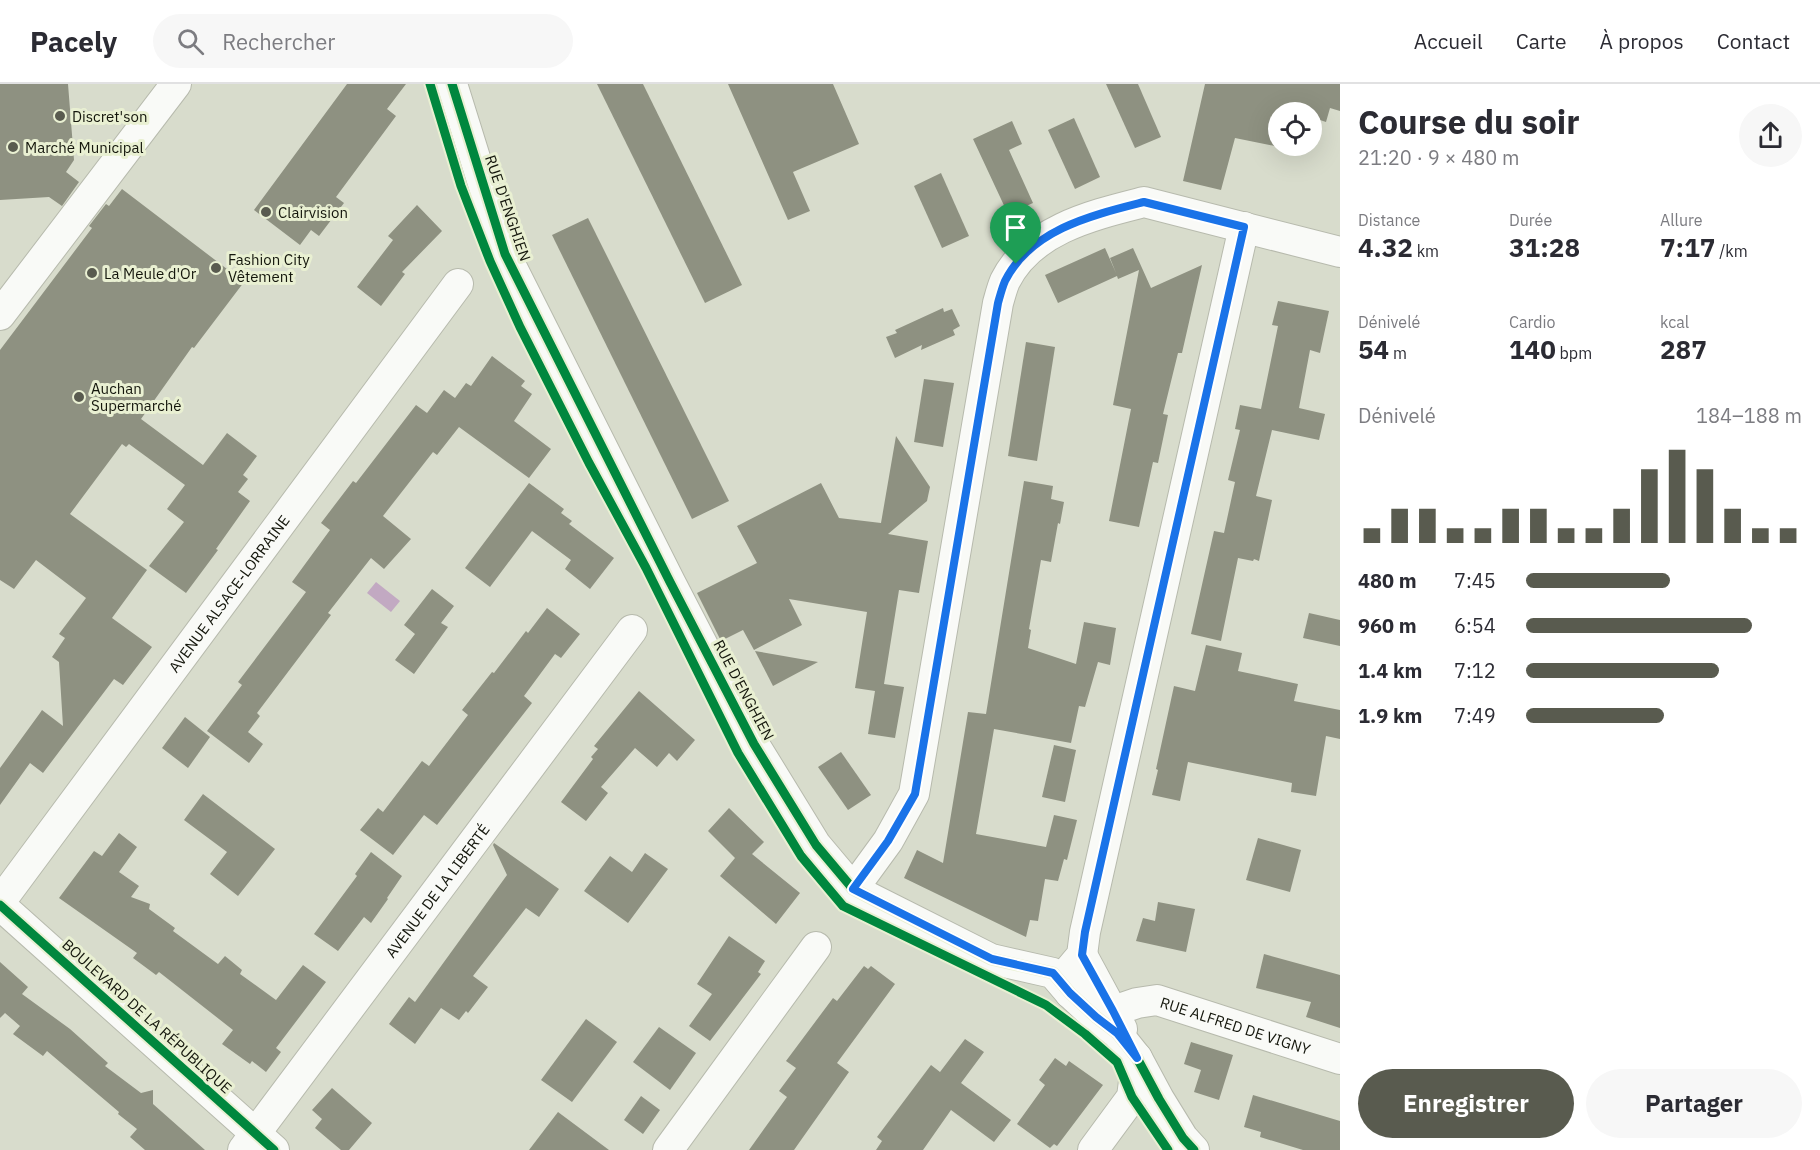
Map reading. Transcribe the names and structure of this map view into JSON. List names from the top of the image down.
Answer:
{
  "streets": {
    "street": [
      "RUE D'ENGHIEN",
      "AVENUE ALSACE-LORRAINE",
      "AVENUE DE LA LIBERTÉ",
      "BOULEVARD DE LA RÉPUBLIQUE",
      "RUE ALFRED DE VIGNY"
    ]
  },
  "crossings": [
    ["RUE D'ENGHIEN", "RUE ALFRED DE VIGNY"],
    ["AVENUE ALSACE-LORRAINE", "BOULEVARD DE LA RÉPUBLIQUE"],
    ["AVENUE DE LA LIBERTÉ", "BOULEVARD DE LA RÉPUBLIQUE"]
  ],
  "places": [
    "Discret'son",
    "Marché Municipal",
    "Clairvision",
    "Fashion City Vêtement",
    "La Meule d'Or",
    "Auchan Supermarché"
  ],
  "page": {
    "header": "Pacely",
    "search": "Rechercher",
    "nav": [
      "Accueil",
      "Carte",
      "À propos",
      "Contact"
    ],
    "heading": ["Course du soir", "21:20 · 9 × 480 m"],
    "stats": [
      ["Distance", "4.32 km"],
      ["Durée", "31:28"],
      ["Allure", "7:17 /km"],
      ["Dénivelé", "54 m"],
      ["Cardio", "140 bpm"],
      ["kcal", "287"]
    ],
    "chart": ["Dénivelé", "184–188 m"],
    "list": [
      {
        "name": "480 m",
        "note": "7:45"
      },
      {
        "name": "960 m",
        "note": "6:54"
      },
      {
        "name": "1.4 km",
        "note": "7:12"
      },
      {
        "name": "1.9 km",
        "note": "7:49"
      }
    ],
    "buttons": ["Enregistrer", "Partager"]
  }
}
